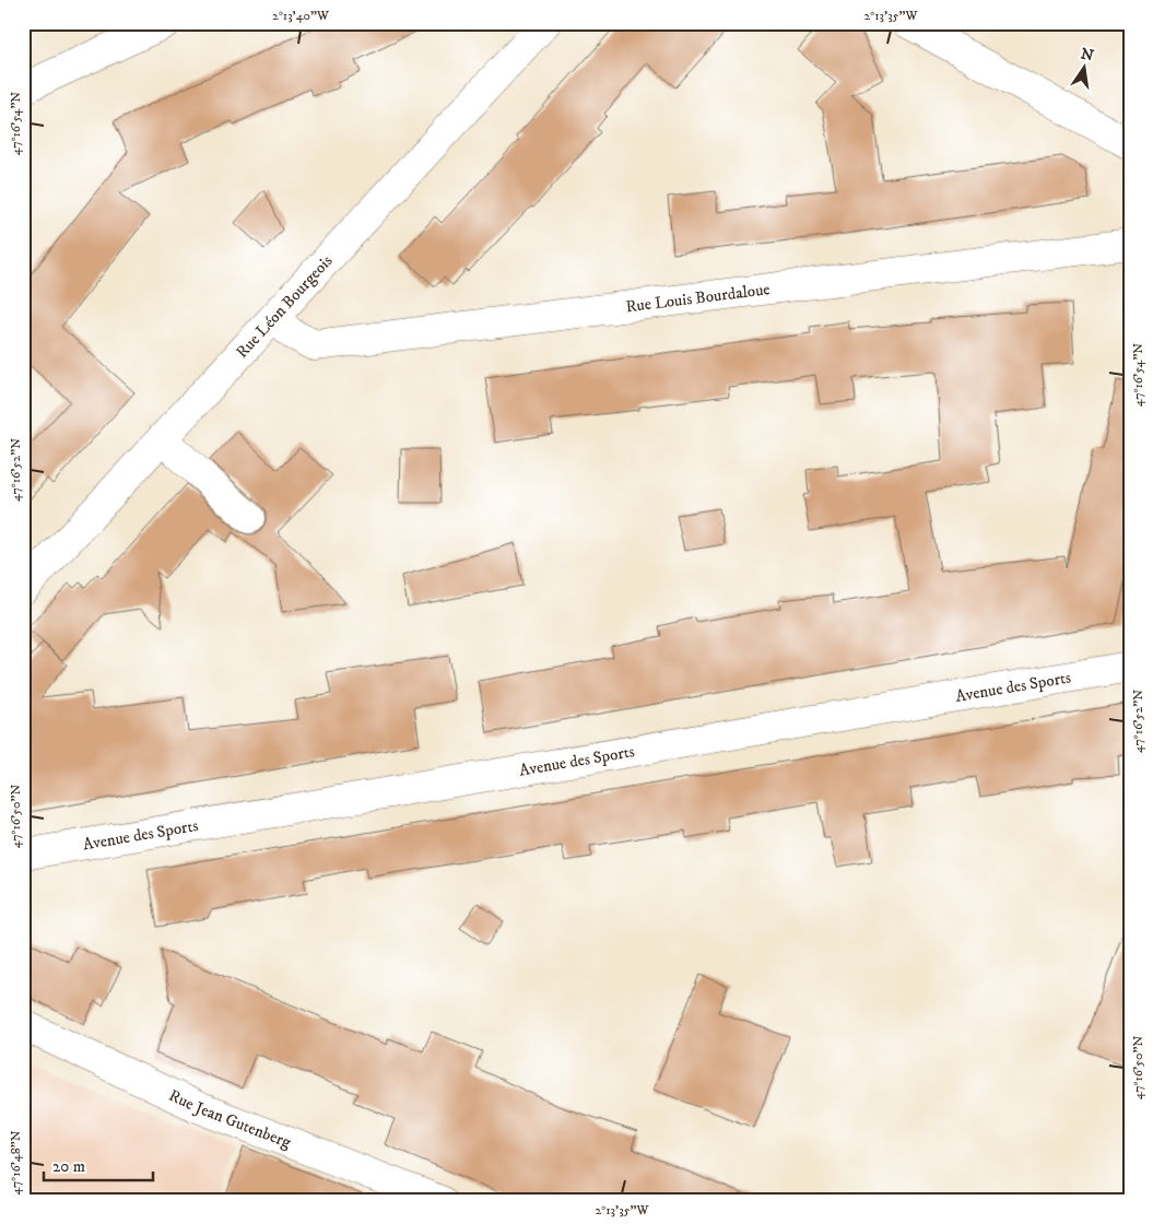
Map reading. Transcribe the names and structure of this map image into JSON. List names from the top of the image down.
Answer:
{
  "streets": {
    "street": [
      "Rue Louis Bourdaloue",
      "Rue Léon Bourgeois",
      "Avenue des Sports",
      "Rue Jean Gutenberg"
    ]
  },
  "crossings": [
    ["Rue Louis Bourdaloue", "Rue Léon Bourgeois"]
  ],
  "scale_bar": "20 m",
  "north": "top",
  "coordinates": [
    "2°13'40\"W",
    "2°13'35\"W",
    "47°16'54\"N",
    "47°16'52\"N",
    "47°16'50\"N",
    "47°16'48\"N"
  ]
}
